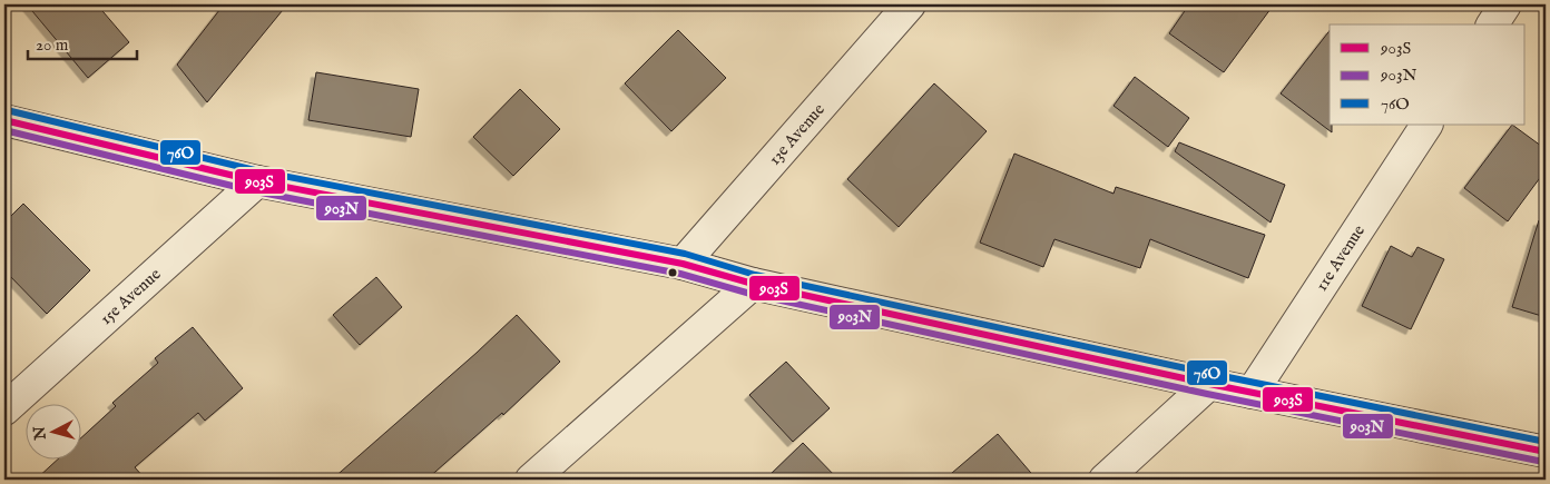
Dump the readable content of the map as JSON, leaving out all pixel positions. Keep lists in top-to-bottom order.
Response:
{
  "streets": {
    "street": ["13e Avenue", "11e Avenue", "15e Avenue"]
  },
  "lines": ["transit line 76O", "transit line 903S", "transit line 903N"],
  "legend": ["903S", "903N", "76O"],
  "scale_bar": "20 m",
  "north": "left"
}
